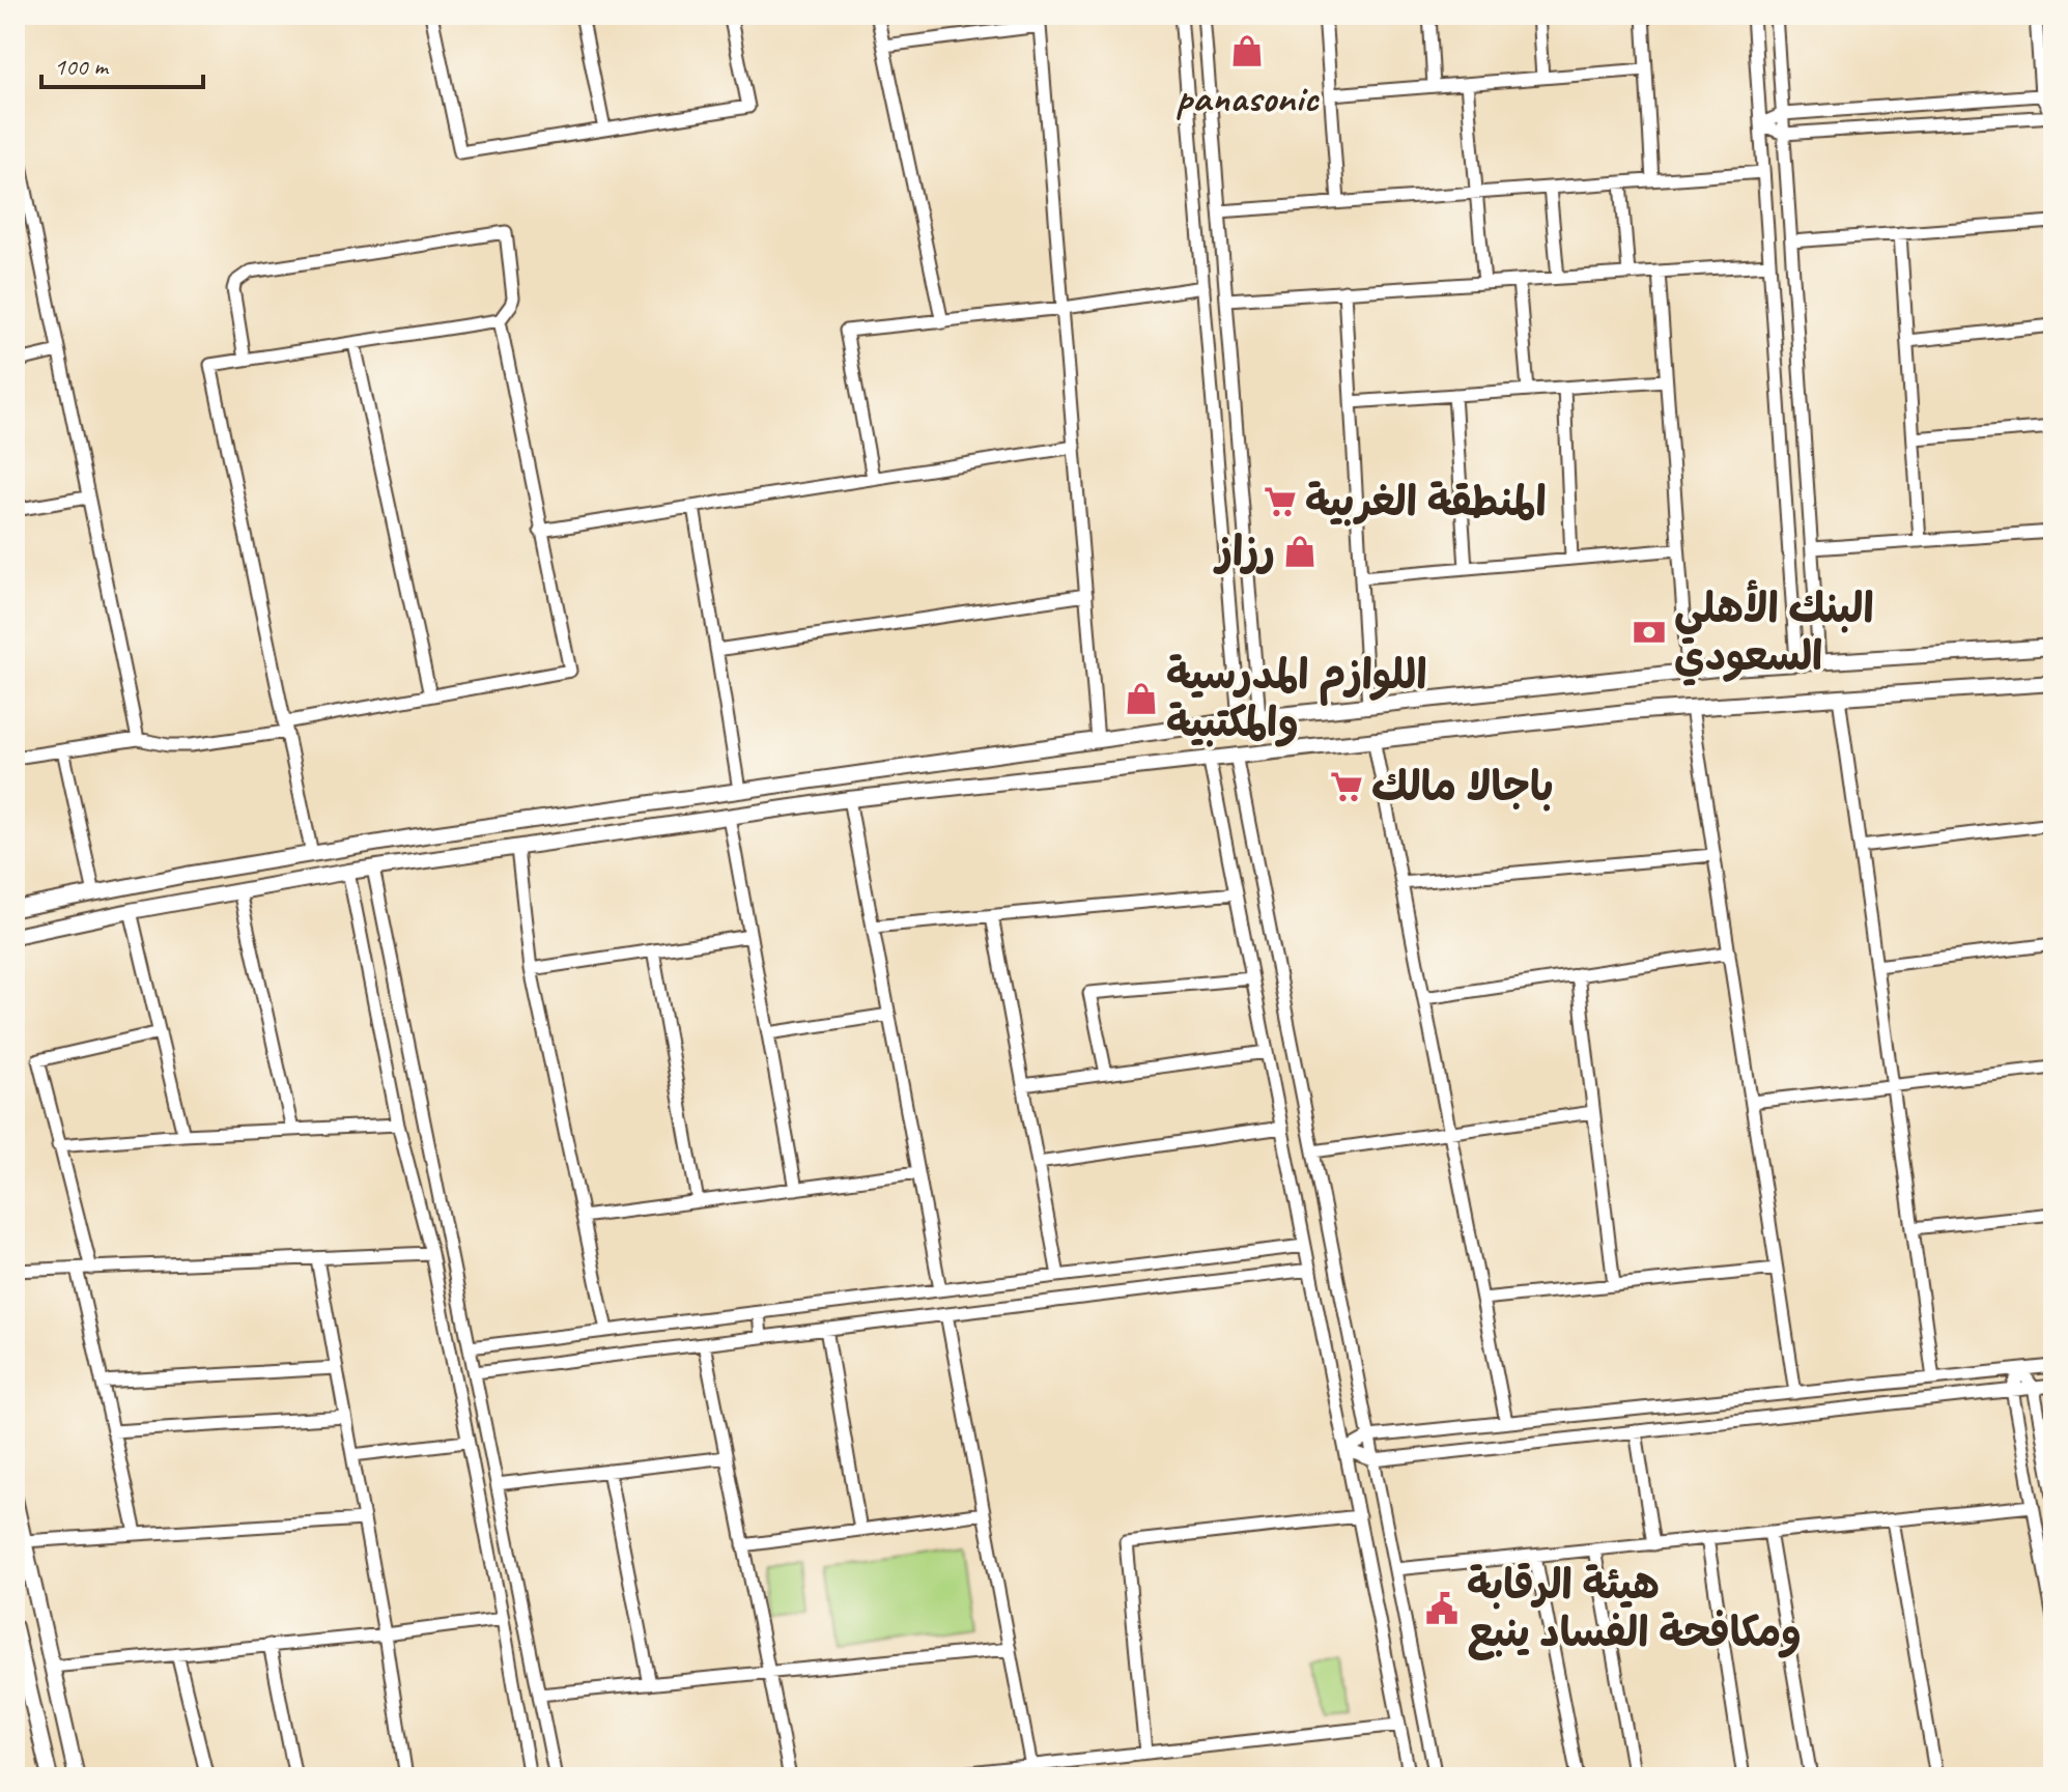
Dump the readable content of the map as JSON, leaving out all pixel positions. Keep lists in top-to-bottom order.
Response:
{
  "places": {
    "shop": ["panasonic", "رزاز", "اللوازم المدرسية والمكتبية"],
    "supermarket": ["المنطقة الغربية", "باجالا مالك"],
    "bank": ["البنك الأهلي السعودي"],
    "public building": ["هيئة الرقابة ومكافحة الفساد ينبع"]
  },
  "scale_bar": "100 m"
}
